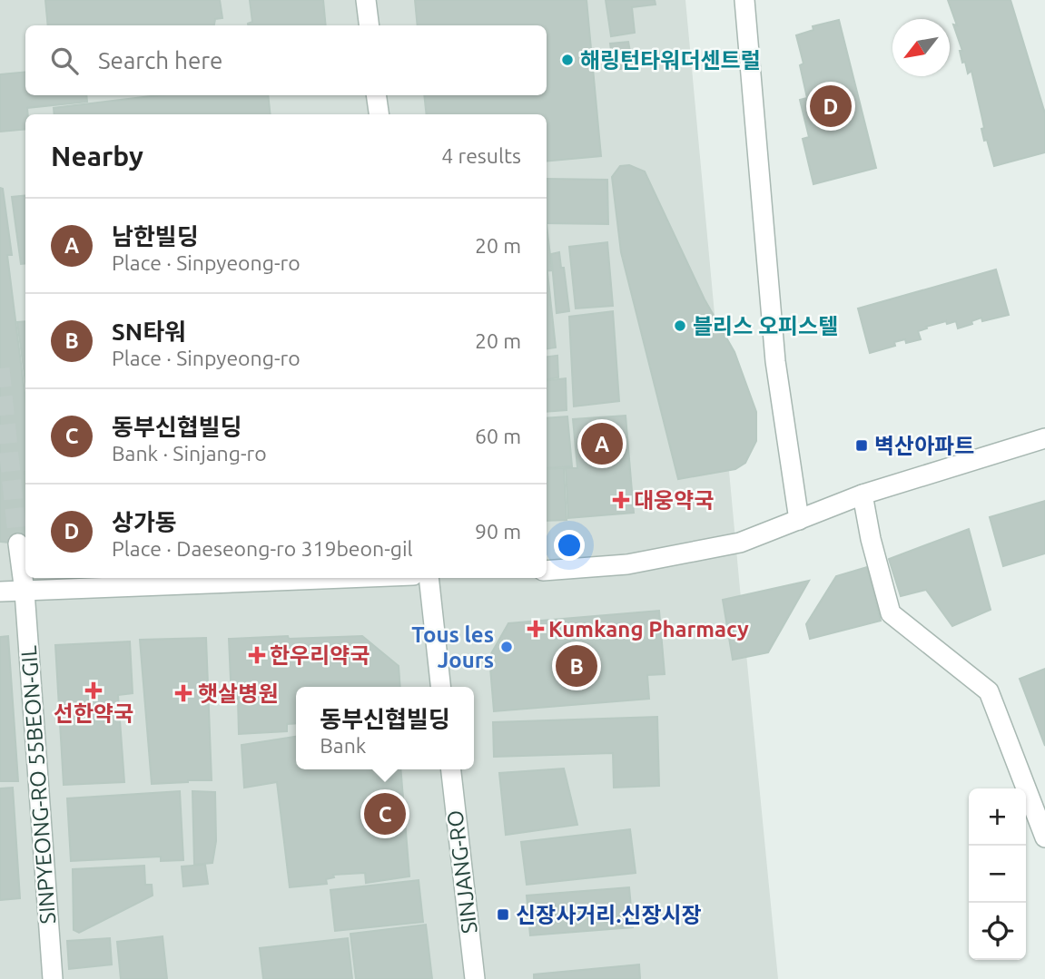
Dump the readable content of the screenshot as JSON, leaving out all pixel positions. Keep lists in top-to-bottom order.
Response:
{
  "streets": {
    "street": ["SINPYEONG-RO 55BEON-GIL", "SINJANG-RO"]
  },
  "places": {
    "other": ["해링턴타워더센트럴", "블리스 오피스텔", "Tous les Jours"],
    "transit": ["벽산아파트", "신장사거리.신장시장"],
    "health": [
      "대웅약국",
      "Kumkang Pharmacy",
      "한우리약국",
      "선한약국",
      "햇살병원"
    ]
  },
  "north": "bottom left",
  "page": {
    "search": "Search here",
    "pins": [
      "D",
      "A",
      "B",
      "C"
    ],
    "heading": ["Nearby", "4 results"],
    "list": [
      {
        "mark": "A",
        "name": "남한빌딩",
        "note": "Place · Sinpyeong-ro",
        "value": "20 m"
      },
      {
        "mark": "B",
        "name": "SN타워",
        "note": "Place · Sinpyeong-ro",
        "value": "20 m"
      },
      {
        "mark": "C",
        "name": "동부신협빌딩",
        "note": "Bank · Sinjang-ro",
        "value": "60 m"
      },
      {
        "mark": "D",
        "name": "상가동",
        "note": "Place · Daeseong-ro 319beon-gil",
        "value": "90 m"
      }
    ],
    "popup": ["동부신협빌딩", "Bank"],
    "map_buttons": ["+", "−"]
  }
}
